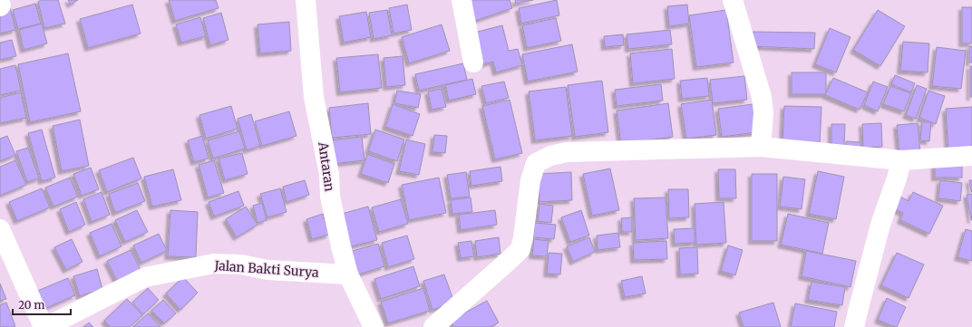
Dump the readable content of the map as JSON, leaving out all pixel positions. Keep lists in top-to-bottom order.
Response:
{
  "streets": {
    "street": ["Antaran", "Jalan Bakti Surya"]
  },
  "crossings": [
    ["Antaran", "Jalan Bakti Surya"]
  ],
  "scale_bar": "20 m"
}
